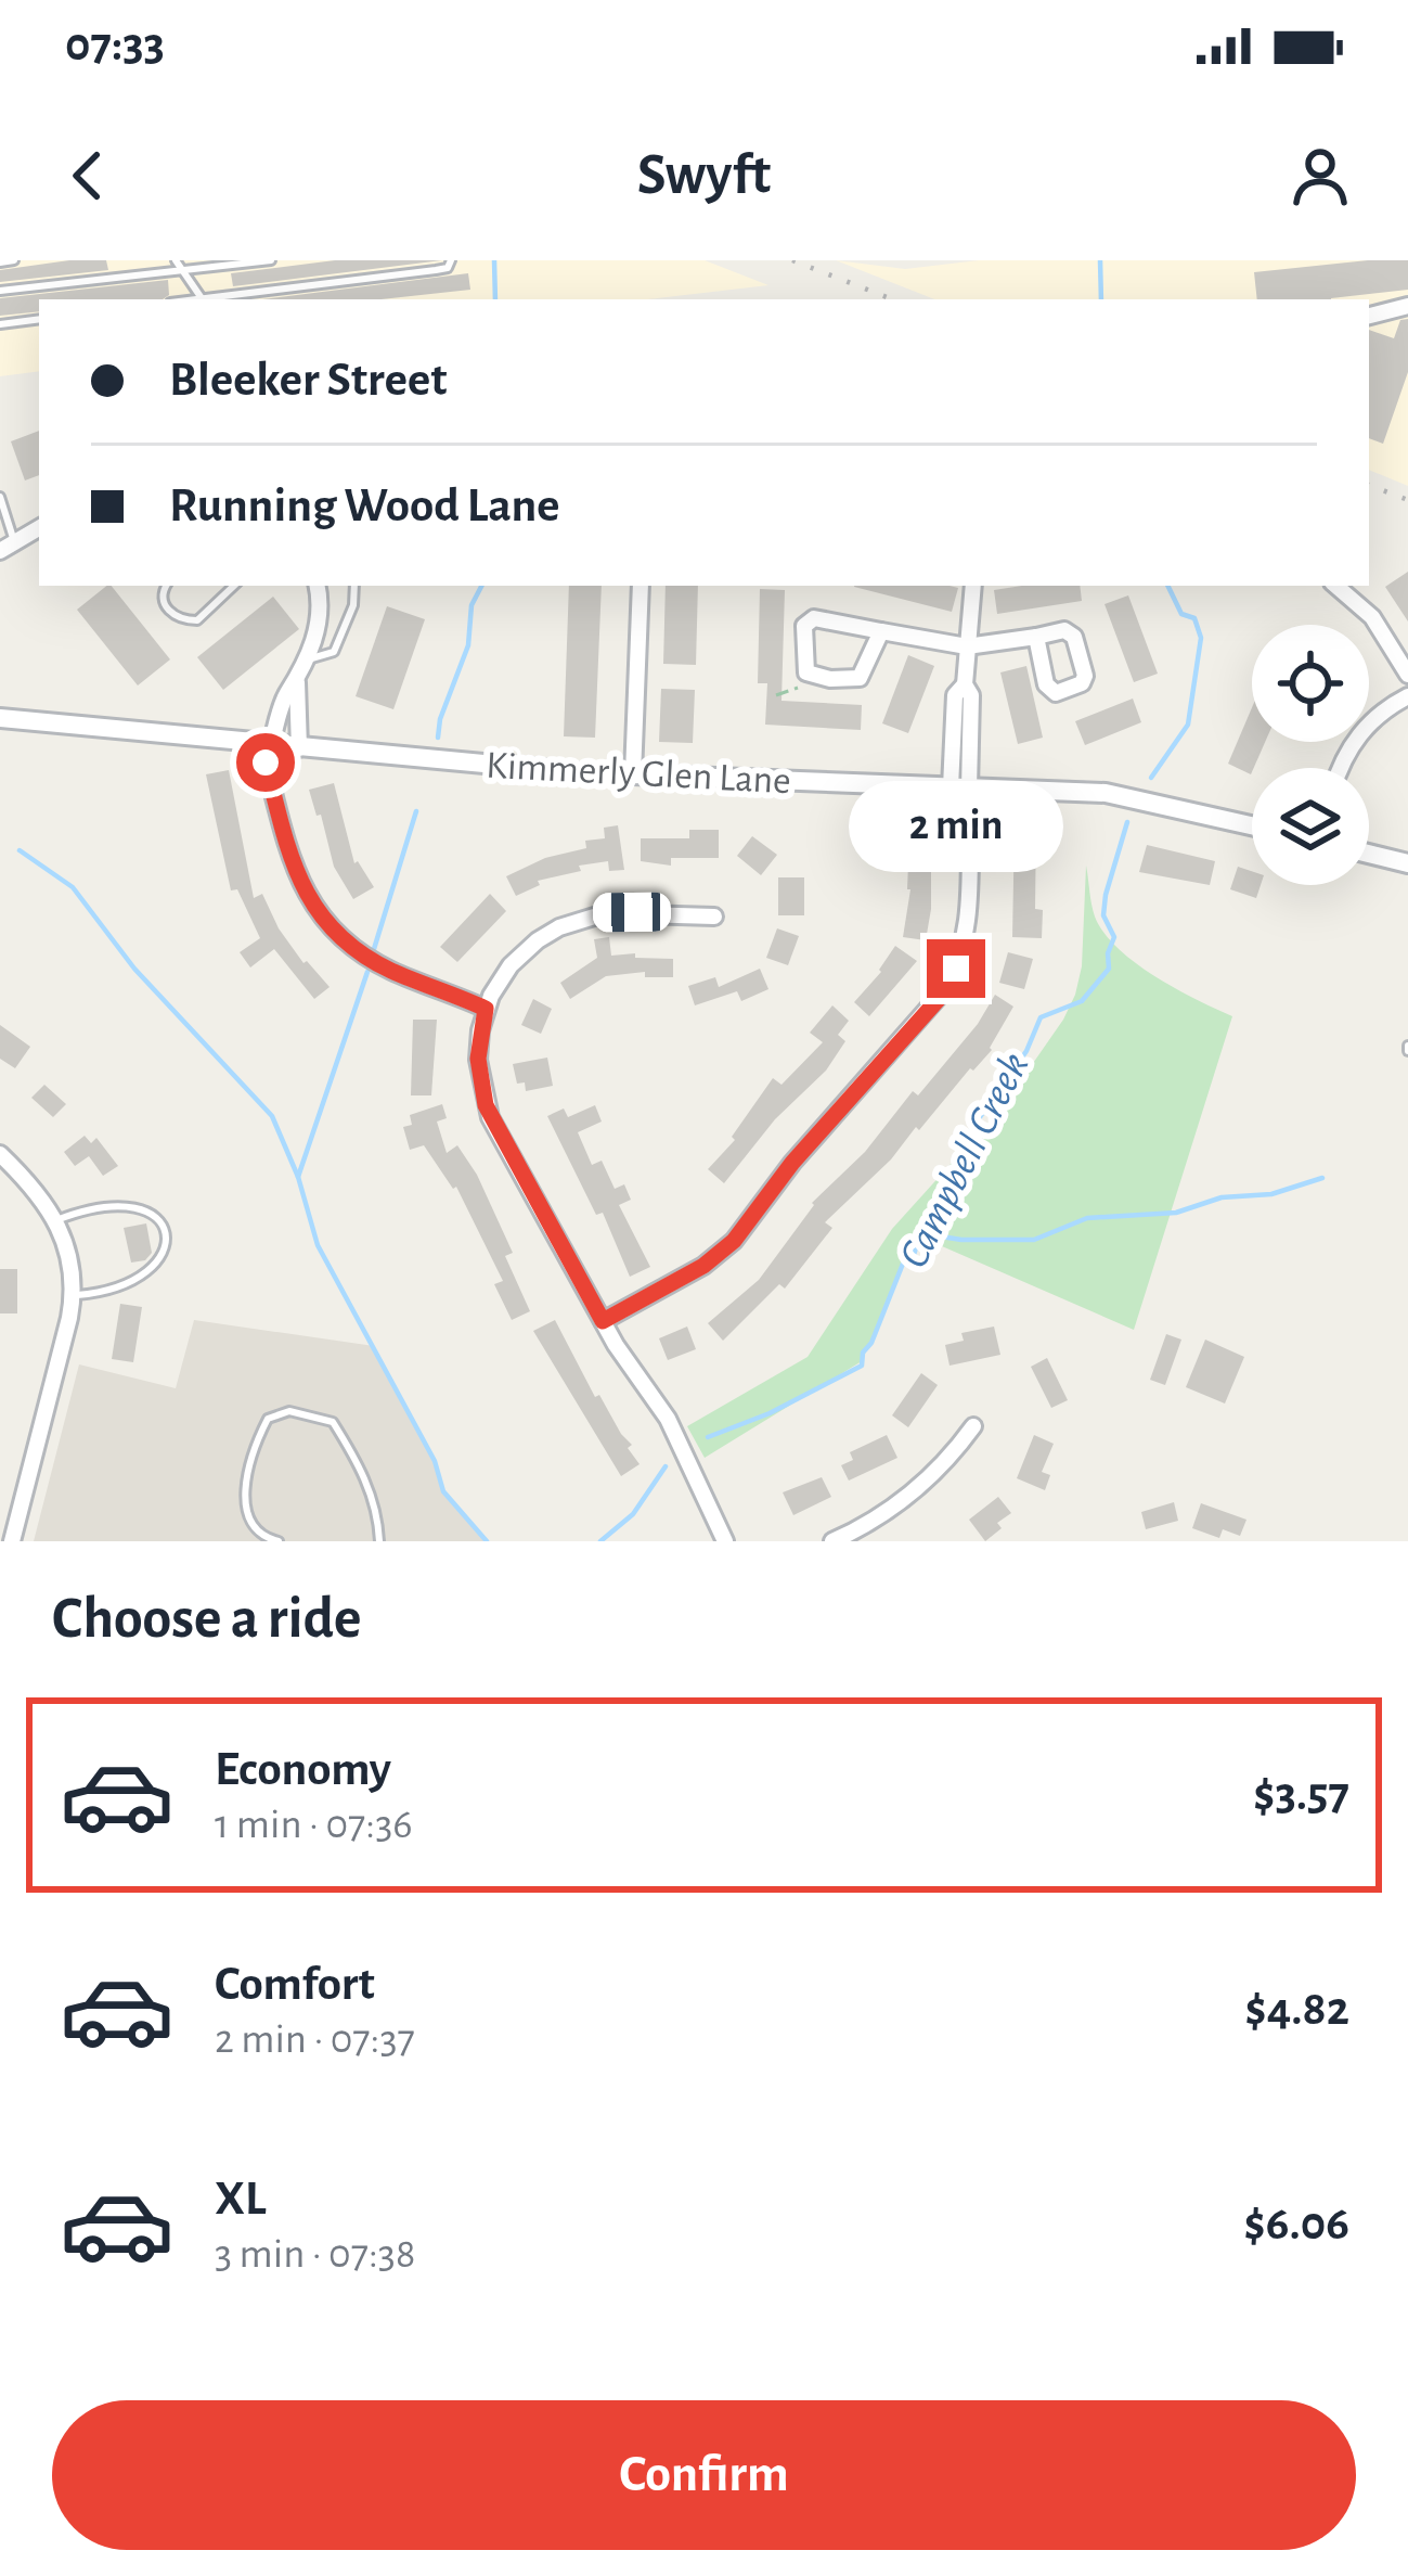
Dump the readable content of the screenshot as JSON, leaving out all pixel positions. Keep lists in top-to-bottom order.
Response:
{
  "streets": {
    "street": ["Kimmerly Glen Lane"]
  },
  "water": ["Campbell Creek"],
  "page": {
    "status": "07:33",
    "header": "Swyft",
    "banner": ["Bleeker Street", "Running Wood Lane"],
    "bubble": "2 min",
    "heading": "Choose a ride",
    "list": [
      {
        "name": "Economy",
        "note": "1 min · 07:36",
        "value": "$3.57"
      },
      {
        "name": "Comfort",
        "note": "2 min · 07:37",
        "value": "$4.82"
      },
      {
        "name": "XL",
        "note": "3 min · 07:38",
        "value": "$6.06"
      }
    ],
    "buttons": "Confirm"
  }
}
